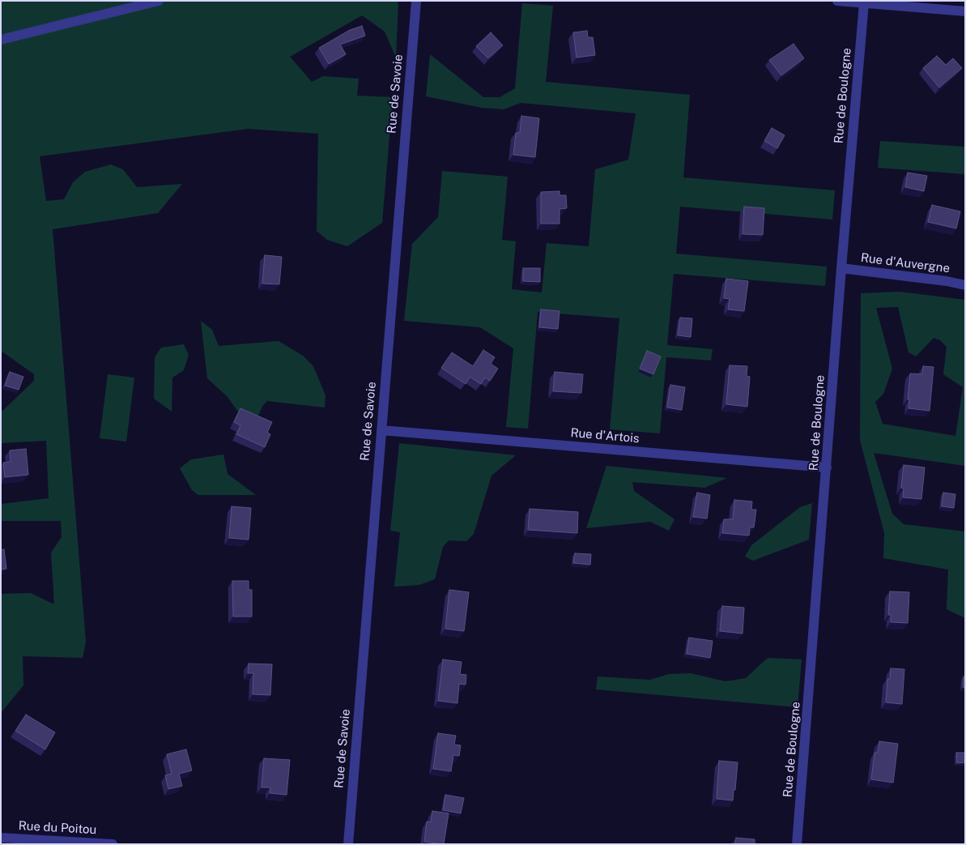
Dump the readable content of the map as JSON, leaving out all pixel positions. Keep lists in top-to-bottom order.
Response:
{
  "streets": {
    "street": [
      "Rue de Savoie",
      "Rue de Boulogne",
      "Rue d'Auvergne",
      "Rue d'Artois",
      "Rue du Poitou"
    ]
  },
  "crossings": [
    ["Rue de Savoie", "Rue d'Artois"],
    ["Rue de Boulogne", "Rue d'Auvergne"],
    ["Rue de Boulogne", "Rue d'Artois"]
  ]
}
